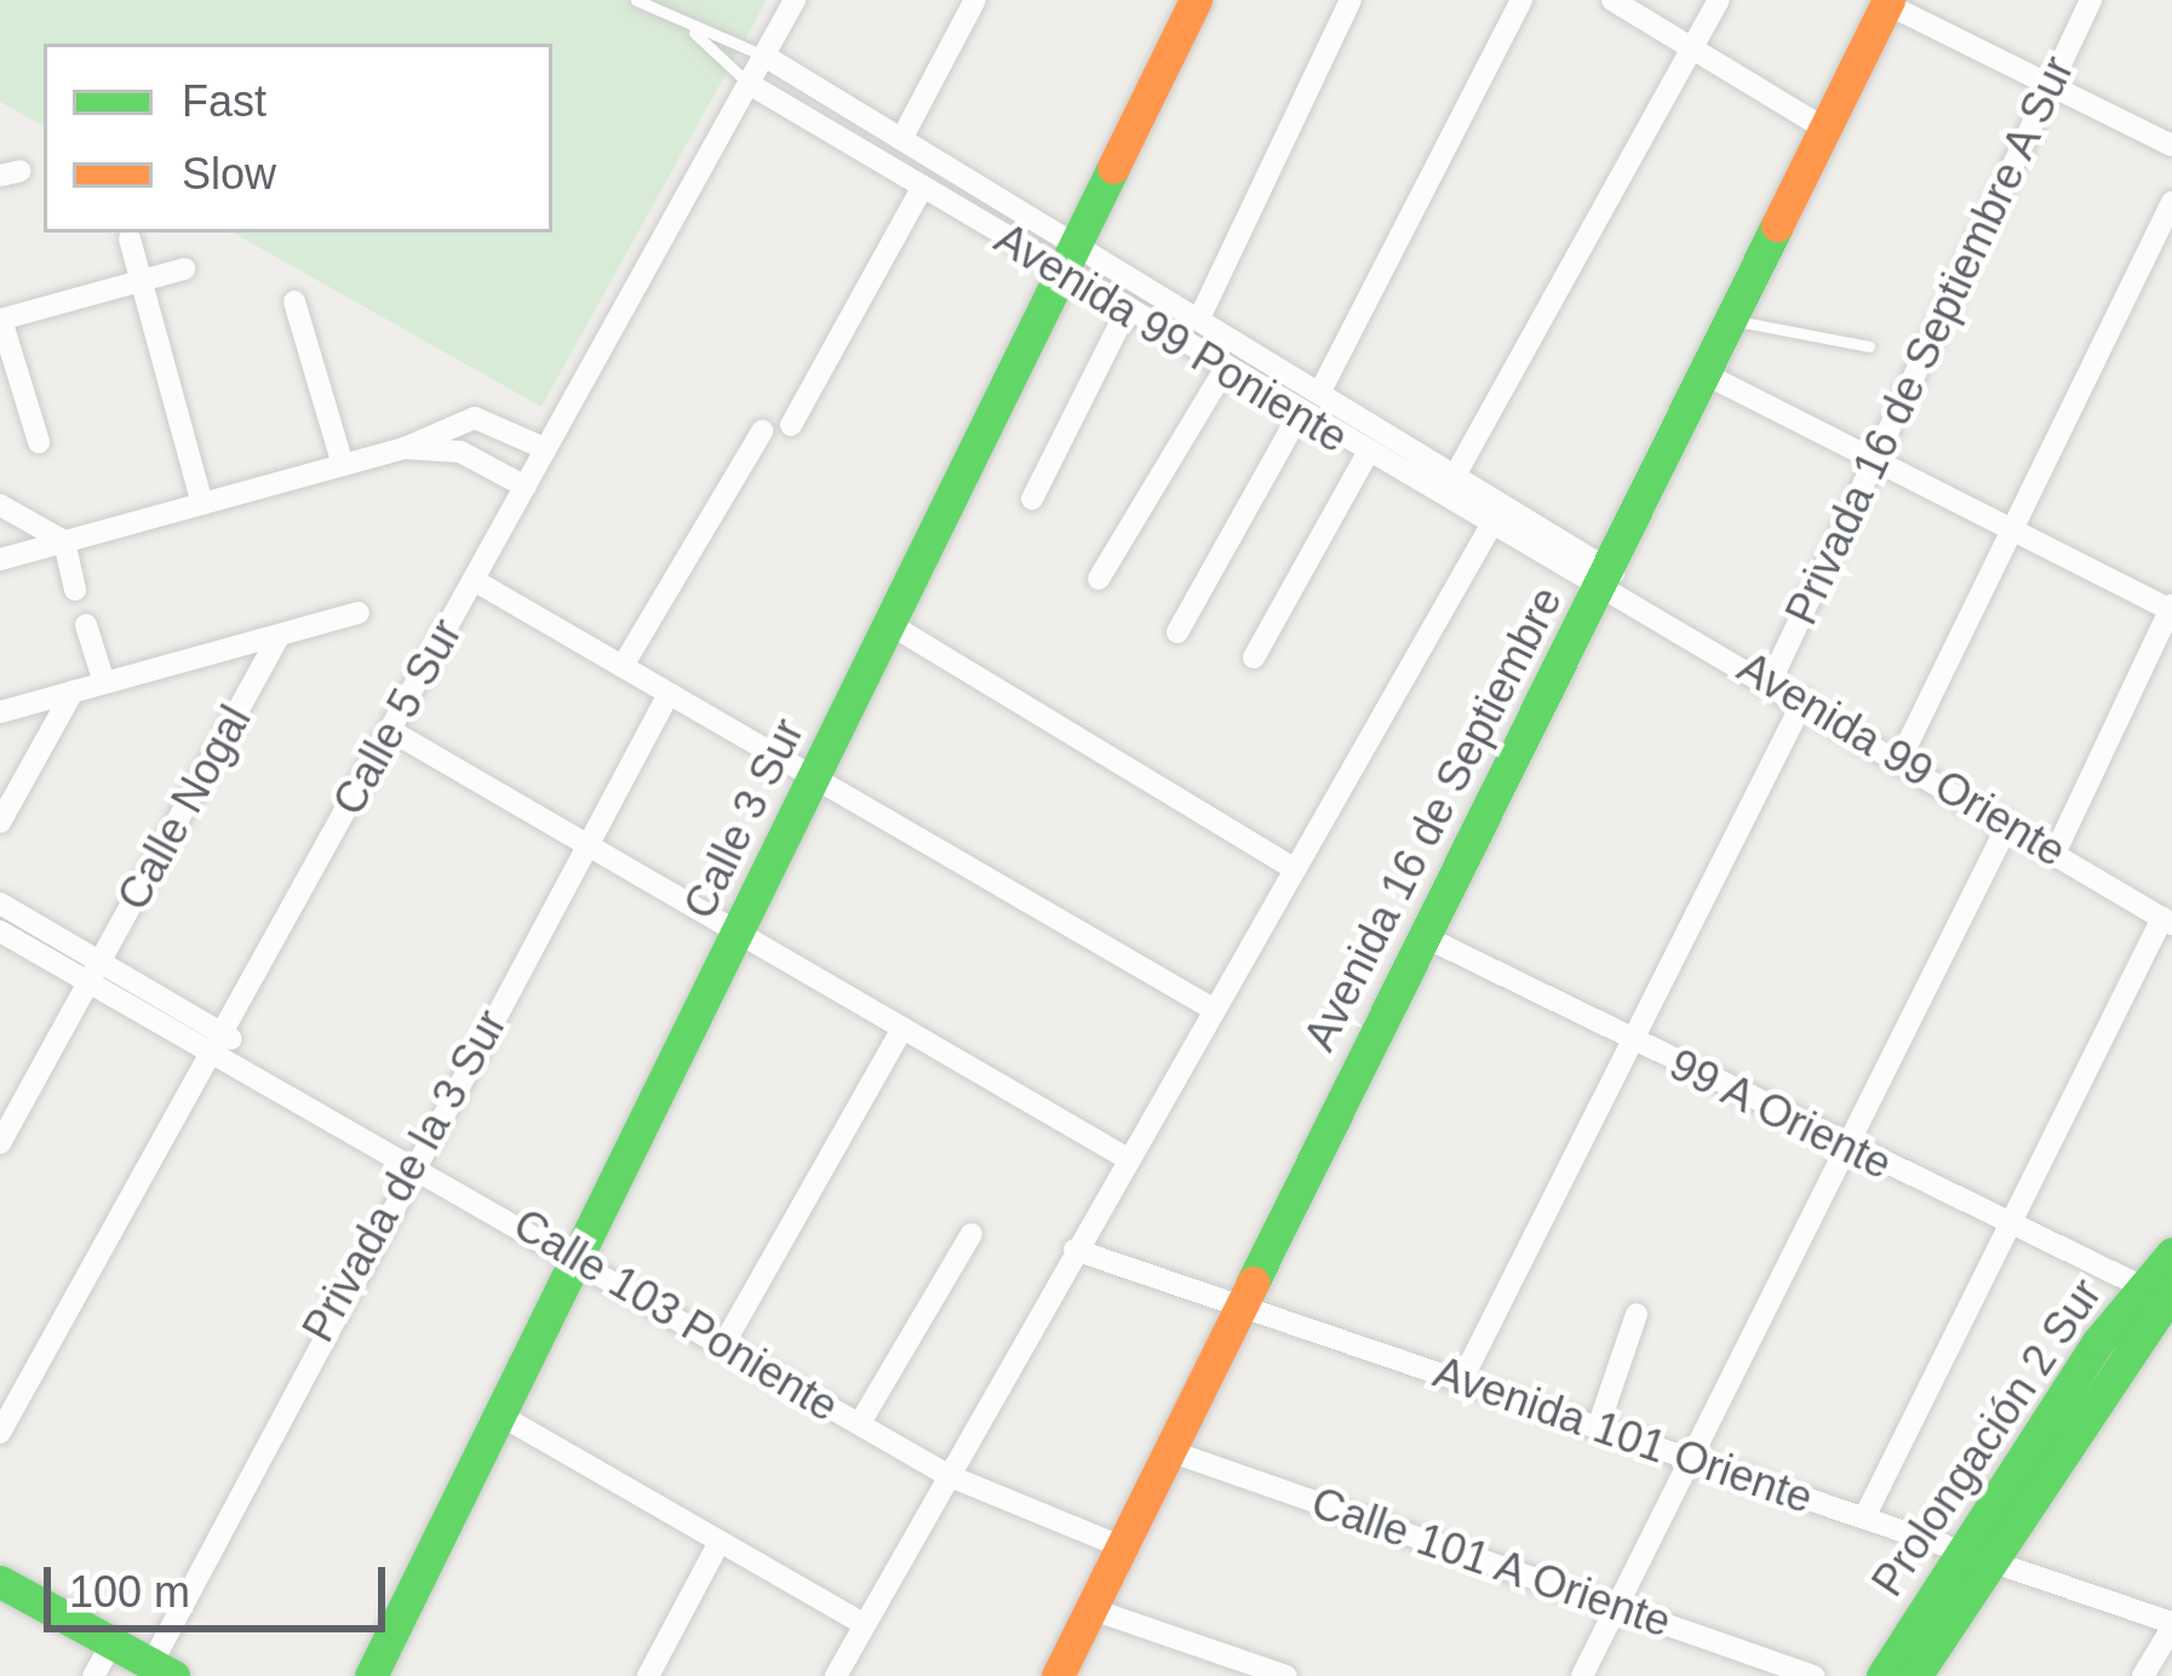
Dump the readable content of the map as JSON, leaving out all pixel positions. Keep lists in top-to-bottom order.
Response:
{
  "streets": {
    "street": [
      "Avenida 99 Poniente",
      "Privada 16 de Septiembre A Sur",
      "Calle 5 Sur",
      "Avenida 99 Oriente",
      "Calle Nogal",
      "Calle 3 Sur",
      "Avenida 16 de Septiembre",
      "99 A Oriente",
      "Privada de la 3 Sur",
      "Calle 103 Poniente",
      "Avenida 101 Oriente",
      "Prolongación 2 Sur",
      "Calle 101 A Oriente"
    ]
  },
  "crossings": [
    ["Avenida 99 Poniente", "Calle 5 Sur"],
    ["Avenida 99 Poniente", "Avenida 99 Oriente"],
    ["Avenida 99 Poniente", "Calle 3 Sur"],
    ["Avenida 99 Poniente", "Avenida 16 de Septiembre"],
    ["Privada 16 de Septiembre A Sur", "Avenida 99 Oriente"],
    ["Calle 5 Sur", "Calle 103 Poniente"],
    ["Avenida 99 Oriente", "Avenida 16 de Septiembre"],
    ["Calle Nogal", "Calle 103 Poniente"],
    ["Calle 3 Sur", "Calle 103 Poniente"],
    ["Avenida 16 de Septiembre", "99 A Oriente"],
    ["Avenida 16 de Septiembre", "Calle 103 Poniente"],
    ["Avenida 16 de Septiembre", "Avenida 101 Oriente"],
    ["Avenida 16 de Septiembre", "Calle 101 A Oriente"],
    ["99 A Oriente", "Prolongación 2 Sur"],
    ["Privada de la 3 Sur", "Calle 103 Poniente"],
    ["Avenida 101 Oriente", "Prolongación 2 Sur"]
  ],
  "legend": ["Fast", "Slow"],
  "scale_bar": "100 m"
}
